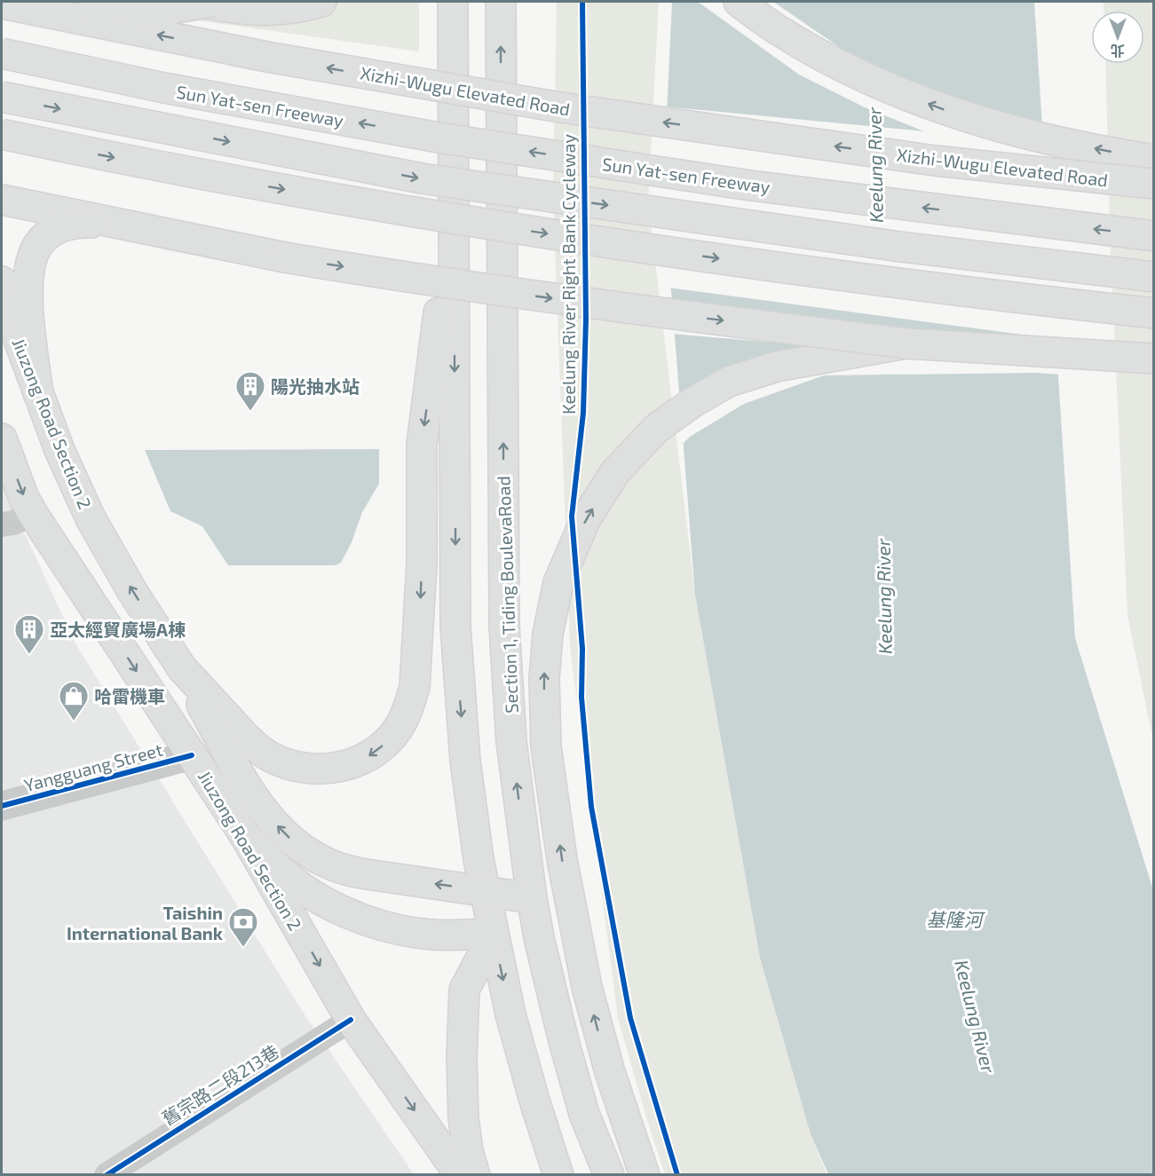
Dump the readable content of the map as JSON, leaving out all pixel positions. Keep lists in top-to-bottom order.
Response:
{
  "streets": {
    "main road": [
      "Xizhi-Wugu Elevated Road",
      "Sun Yat-sen Freeway",
      "Jiuzong Road Section 2",
      "Section 1, Tiding BoulevaRoad"
    ],
    "street": ["Yangguang Street", "舊宗路二段213巷"],
    "cycle path": ["Keelung River Right Bank Cycleway"]
  },
  "crossings": [
    ["Jiuzong Road Section 2", "Yangguang Street"],
    ["Jiuzong Road Section 2", "舊宗路二段213巷"]
  ],
  "water": ["Keelung River", "基隆河"],
  "places": {
    "building": ["陽光抽水站", "亞太經貿廣場A棟"],
    "shop": ["哈雷機車"],
    "bank": ["Taishin International Bank"]
  },
  "north": "bottom"
}
